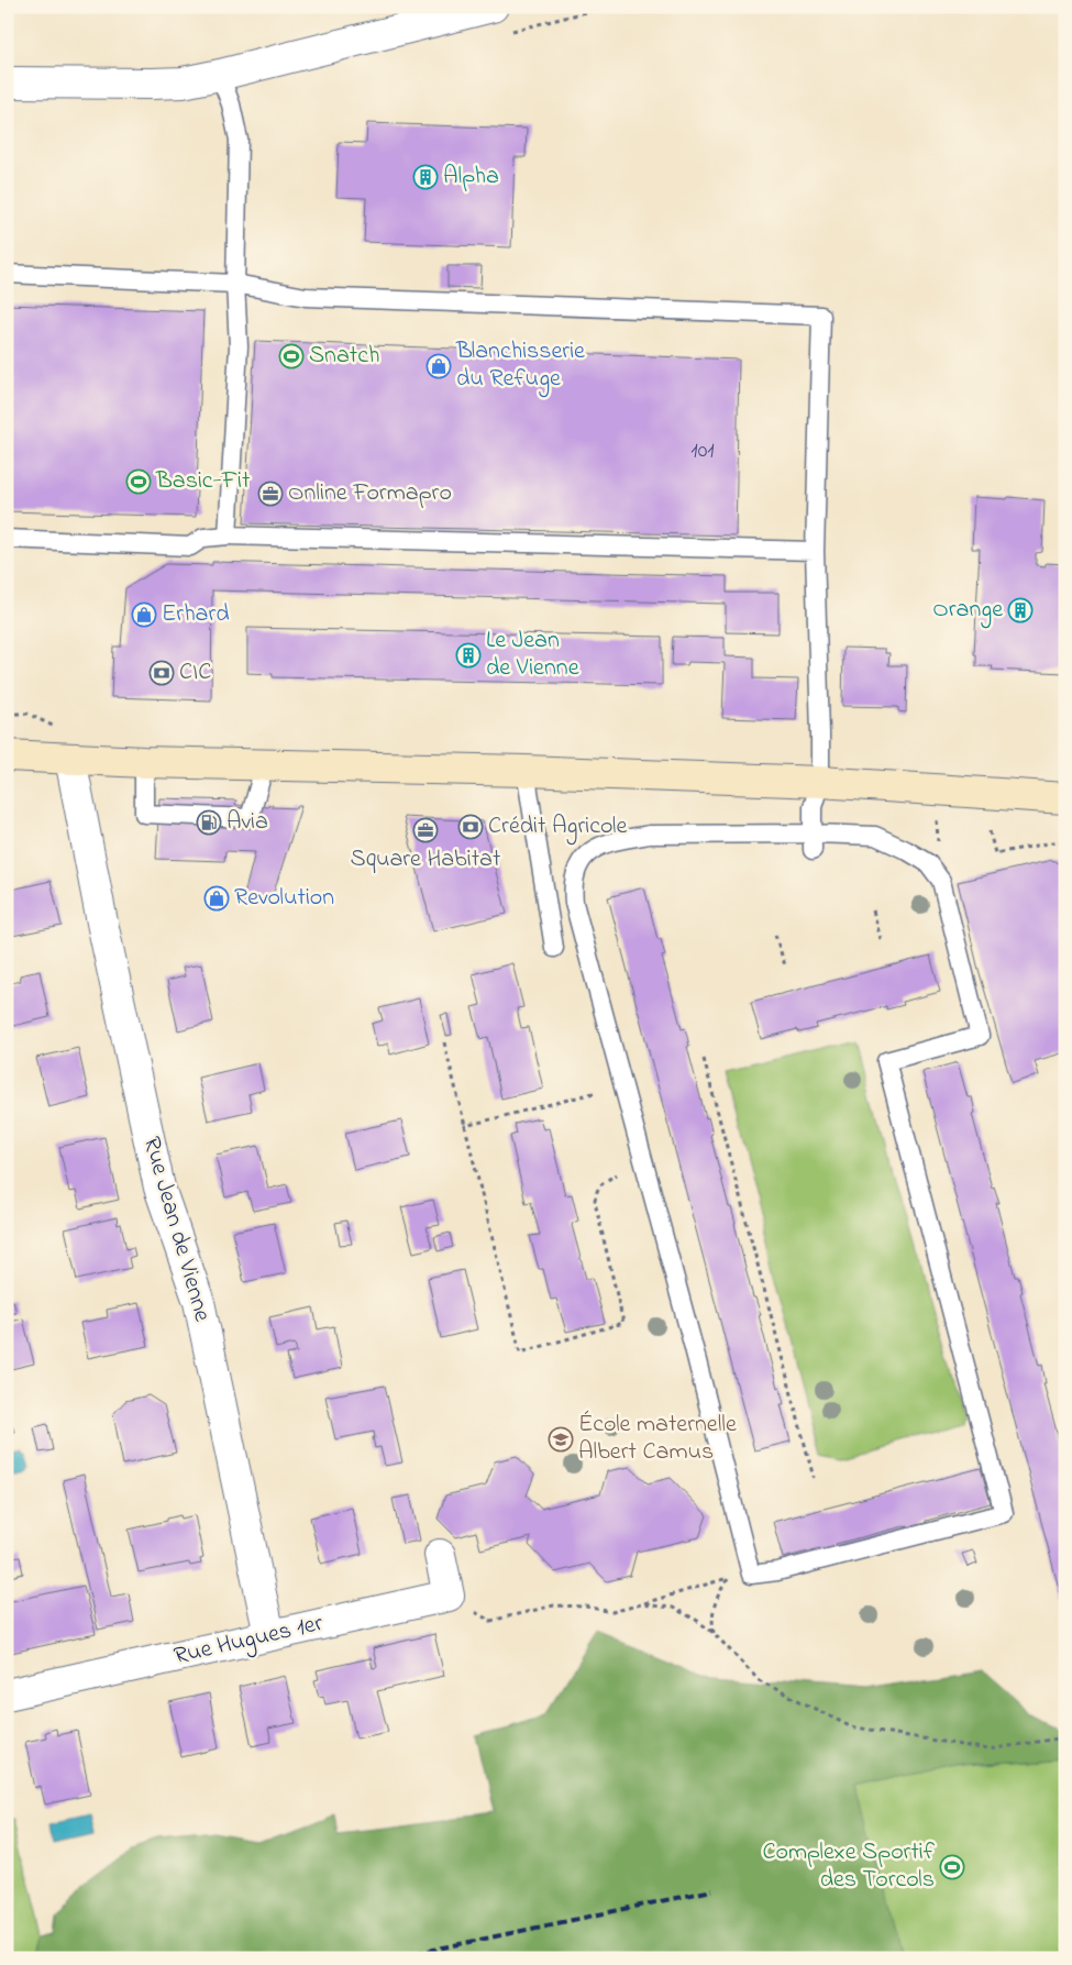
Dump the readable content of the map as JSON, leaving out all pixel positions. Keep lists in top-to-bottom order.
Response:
{
  "streets": {
    "street": ["Rue Jean de Vienne", "Rue Hugues 1er"]
  },
  "crossings": [
    ["Rue Jean de Vienne", "Rue Hugues 1er"]
  ],
  "places": {
    "building": ["Alpha", "Orange", "Le Jean de Vienne"],
    "sports": ["Snatch", "Basic-Fit", "Complexe Sportif des Torcols"],
    "shop": ["Blanchisserie du Refuge", "Erhard", "Revolution"],
    "office": ["Online Formapro", "Square Habitat"],
    "bank": ["CIC", "Crédit Agricole"],
    "fuel station": ["Avia"],
    "school or university": ["École maternelle Albert Camus"]
  },
  "house_numbers": ["101"]
}
